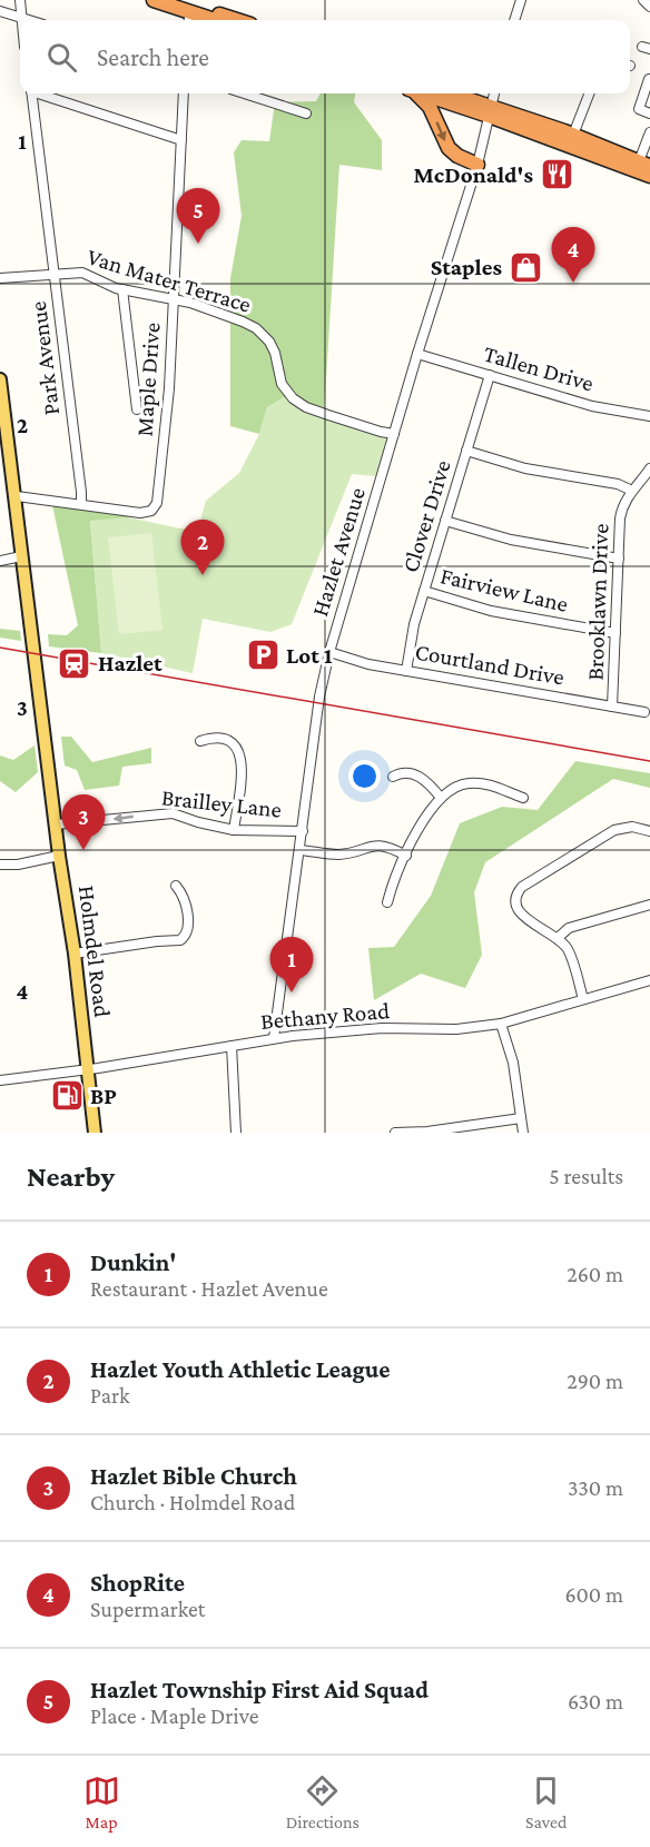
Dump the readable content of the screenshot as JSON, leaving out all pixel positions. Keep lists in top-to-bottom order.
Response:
{
  "streets": {
    "main road": ["Holmdel Road"],
    "street": [
      "Van Mater Terrace",
      "Park Avenue",
      "Tallen Drive",
      "Maple Drive",
      "Clover Drive",
      "Hazlet Avenue",
      "Fairview Lane",
      "Brooklawn Drive",
      "Courtland Drive",
      "Brailley Lane",
      "Bethany Road"
    ]
  },
  "crossings": [
    ["Van Mater Terrace", "Park Avenue"],
    ["Van Mater Terrace", "Maple Drive"],
    ["Van Mater Terrace", "Hazlet Avenue"],
    ["Park Avenue", "Maple Drive"],
    ["Tallen Drive", "Clover Drive"],
    ["Tallen Drive", "Hazlet Avenue"],
    ["Clover Drive", "Fairview Lane"],
    ["Clover Drive", "Courtland Drive"],
    ["Hazlet Avenue", "Courtland Drive"],
    ["Hazlet Avenue", "Brailley Lane"],
    ["Hazlet Avenue", "Bethany Road"],
    ["Fairview Lane", "Brooklawn Drive"],
    ["Brooklawn Drive", "Courtland Drive"],
    ["Brailley Lane", "Holmdel Road"],
    ["Holmdel Road", "Bethany Road"]
  ],
  "one_way": ["Brailley Lane"],
  "places": {
    "restaurant": ["McDonald's"],
    "shop": ["Staples"],
    "parking": ["Lot 1"],
    "station": ["Hazlet"],
    "fuel station": ["BP"]
  },
  "page": {
    "search": "Search here",
    "pins": [
      "5",
      "4",
      "2",
      "3",
      "1"
    ],
    "heading": ["Nearby", "5 results"],
    "list": [
      {
        "mark": "1",
        "name": "Dunkin'",
        "note": "Restaurant · Hazlet Avenue",
        "value": "260 m"
      },
      {
        "mark": "2",
        "name": "Hazlet Youth Athletic League",
        "note": "Park",
        "value": "290 m"
      },
      {
        "mark": "3",
        "name": "Hazlet Bible Church",
        "note": "Church · Holmdel Road",
        "value": "330 m"
      },
      {
        "mark": "4",
        "name": "ShopRite",
        "note": "Supermarket",
        "value": "600 m"
      },
      {
        "mark": "5",
        "name": "Hazlet Township First Aid Squad",
        "note": "Place · Maple Drive",
        "value": "630 m"
      }
    ],
    "nav": ["Map", "Directions", "Saved"]
  },
  "grid": {
    "rows": [
      "1",
      "2",
      "3",
      "4"
    ]
  }
}
